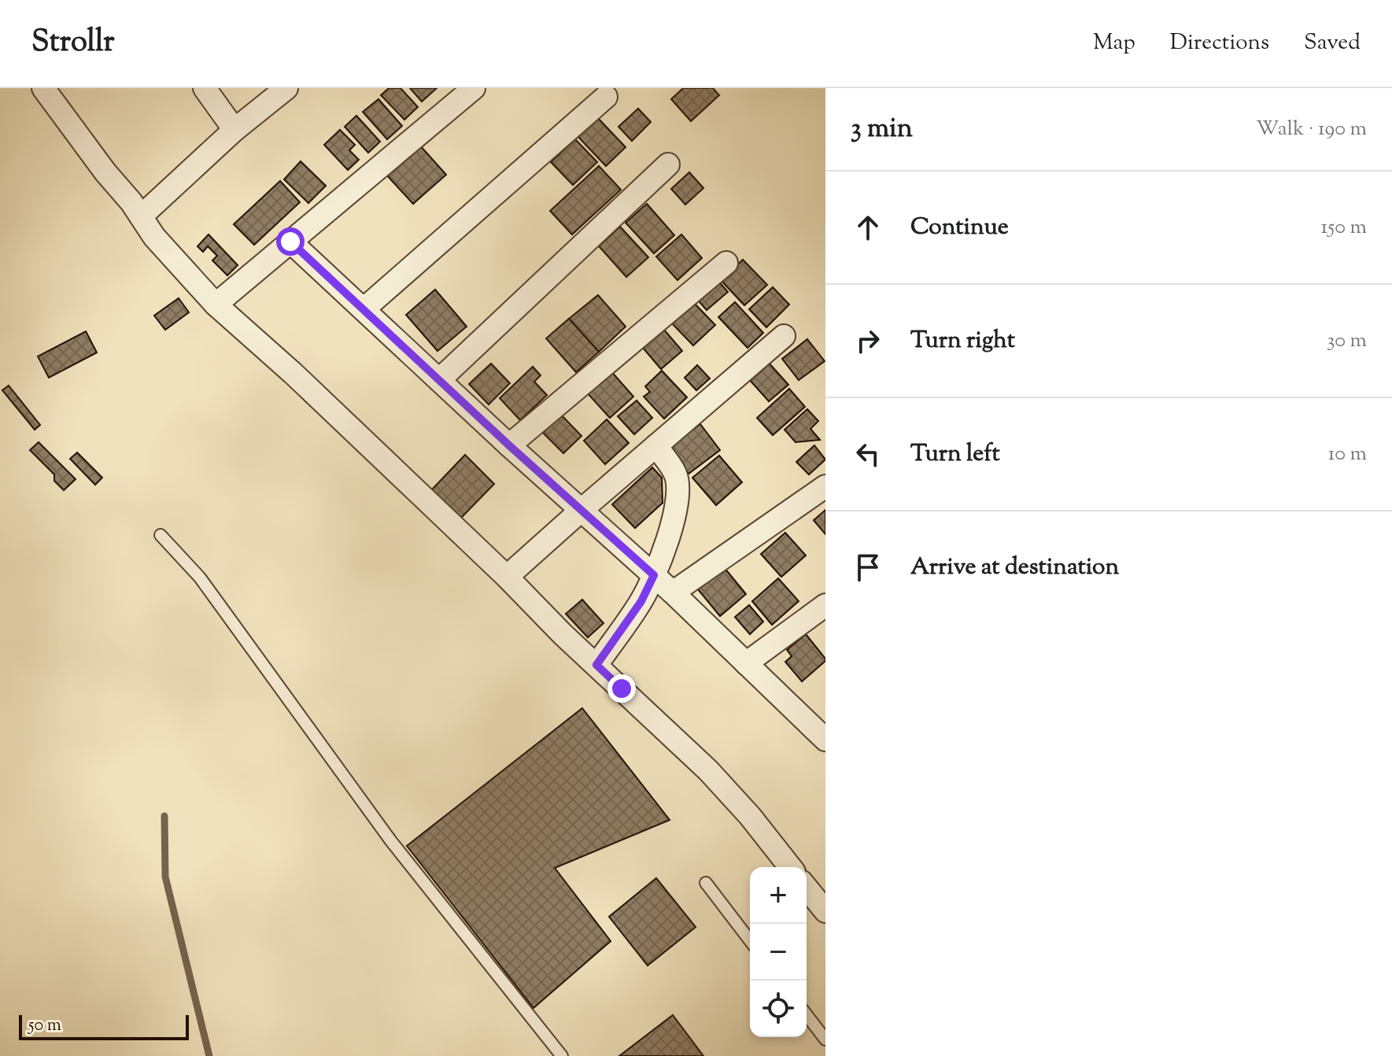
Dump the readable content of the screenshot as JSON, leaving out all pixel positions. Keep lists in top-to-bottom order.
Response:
{
  "scale_bar": "50 m",
  "page": {
    "header": "Strollr",
    "nav": ["Map", "Directions", "Saved"],
    "heading": ["3 min", "Walk · 190 m"],
    "list": [
      ["Continue", "150 m"],
      ["Turn right", "30 m"],
      ["Turn left", "10 m"],
      "Arrive at destination"
    ],
    "map_buttons": ["+", "−"],
    "scale": "50 m"
  }
}
